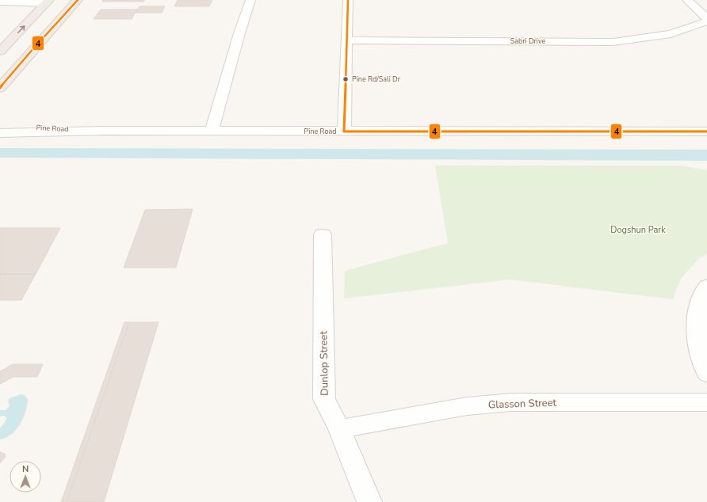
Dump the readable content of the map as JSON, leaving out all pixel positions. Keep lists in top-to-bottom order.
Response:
{
  "streets": {
    "street": [
      "Sabri Drive",
      "Pine Road",
      "Dunlop Street",
      "Glasson Street"
    ]
  },
  "crossings": [
    ["Dunlop Street", "Glasson Street"]
  ],
  "parks": ["Dogshun Park"],
  "places": ["Pine Rd/Sali Dr"],
  "lines": ["transit line 4"],
  "north": "top"
}
